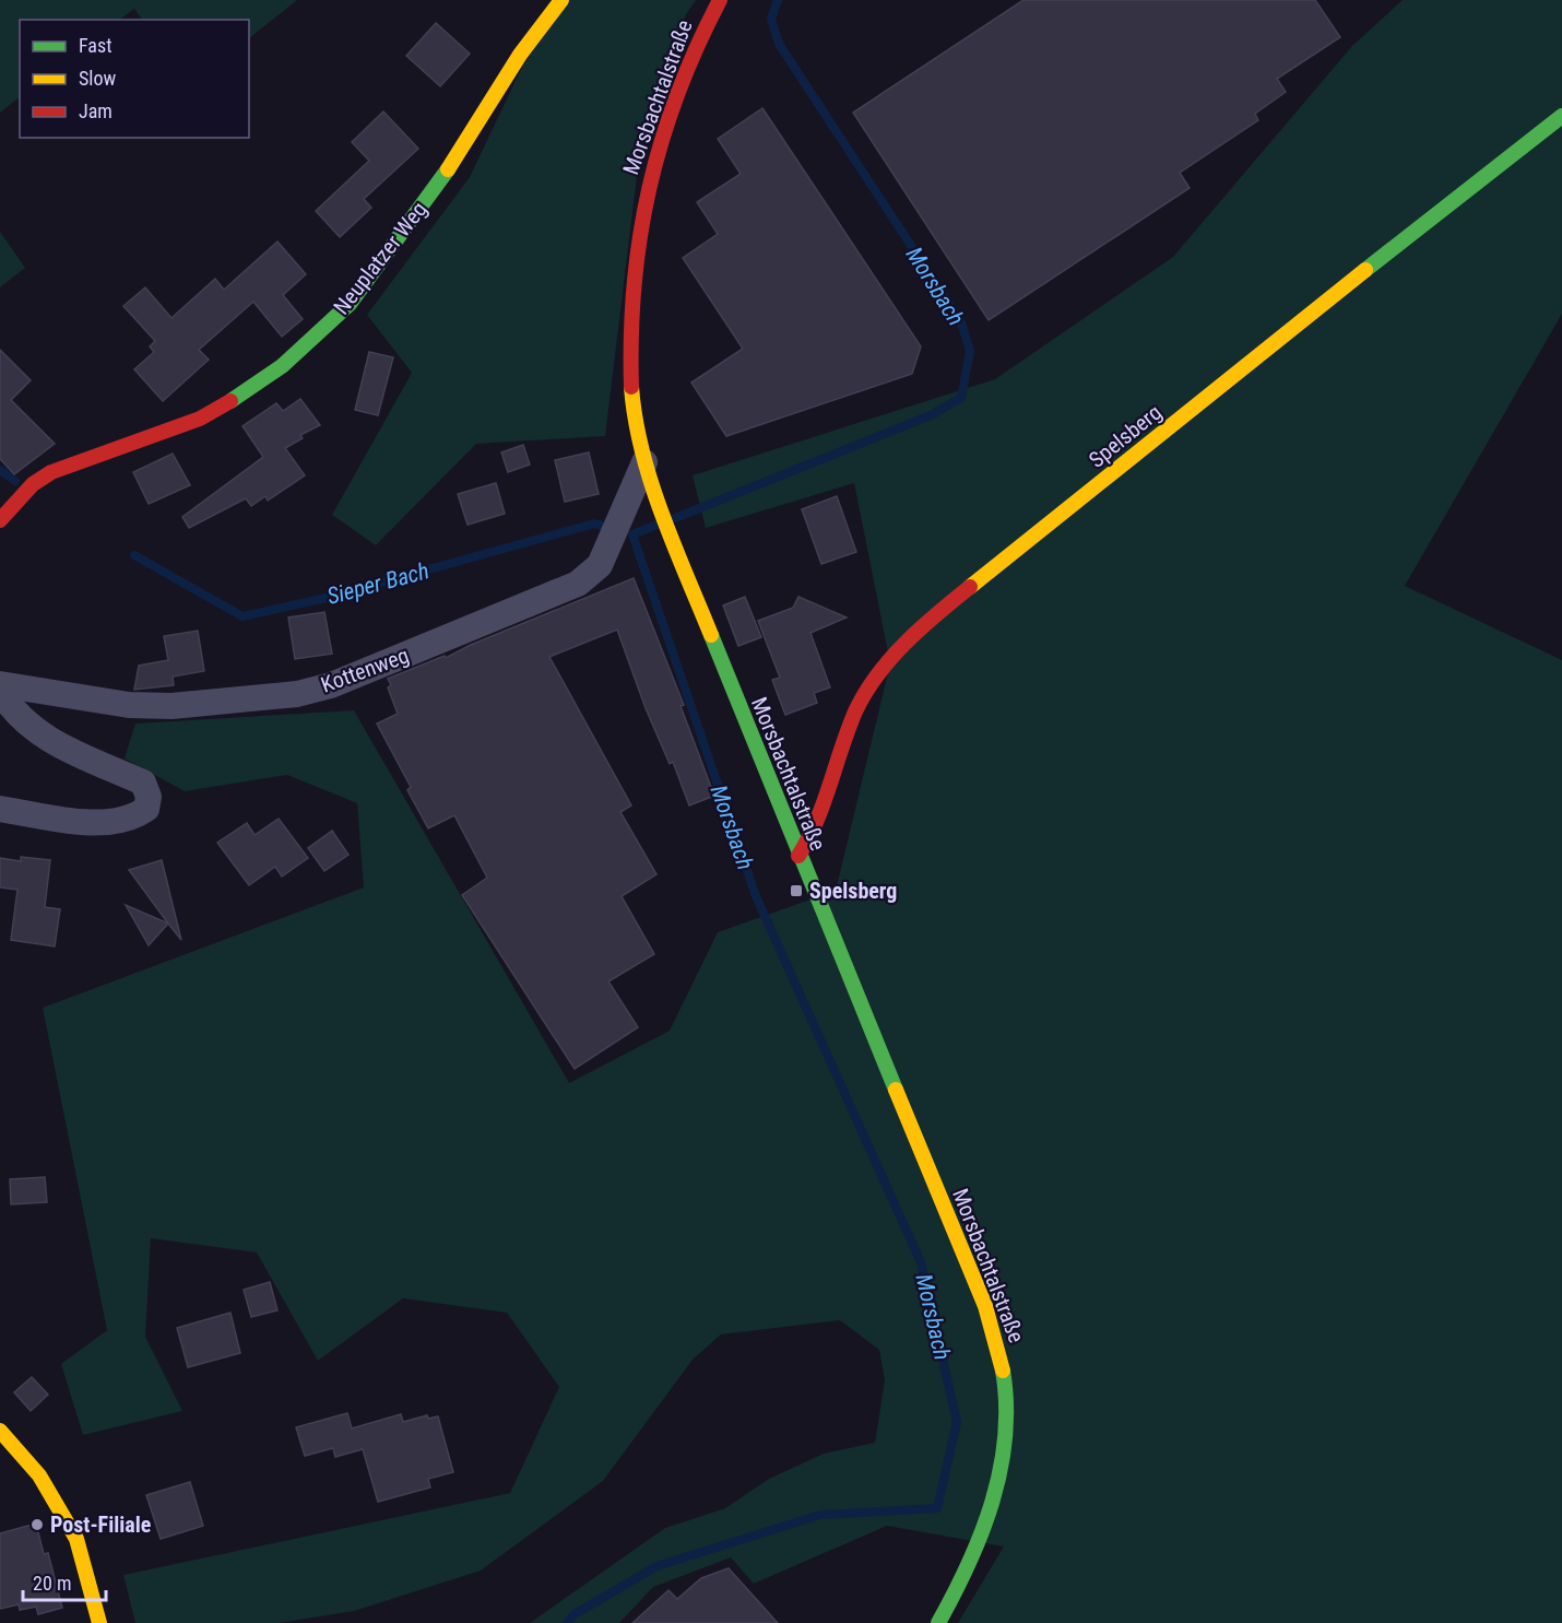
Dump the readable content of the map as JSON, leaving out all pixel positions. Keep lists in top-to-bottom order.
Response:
{
  "streets": {
    "main road": ["Morsbachtalstraße", "Neuplatzer Weg", "Spelsberg"],
    "street": ["Kottenweg"]
  },
  "crossings": [
    ["Morsbachtalstraße", "Spelsberg"],
    ["Morsbachtalstraße", "Kottenweg"]
  ],
  "water": ["Morsbach", "Sieper Bach"],
  "places": {
    "transit": ["Spelsberg"],
    "other": ["Post-Filiale"]
  },
  "legend": ["Fast", "Slow", "Jam"],
  "scale_bar": "20 m"
}
